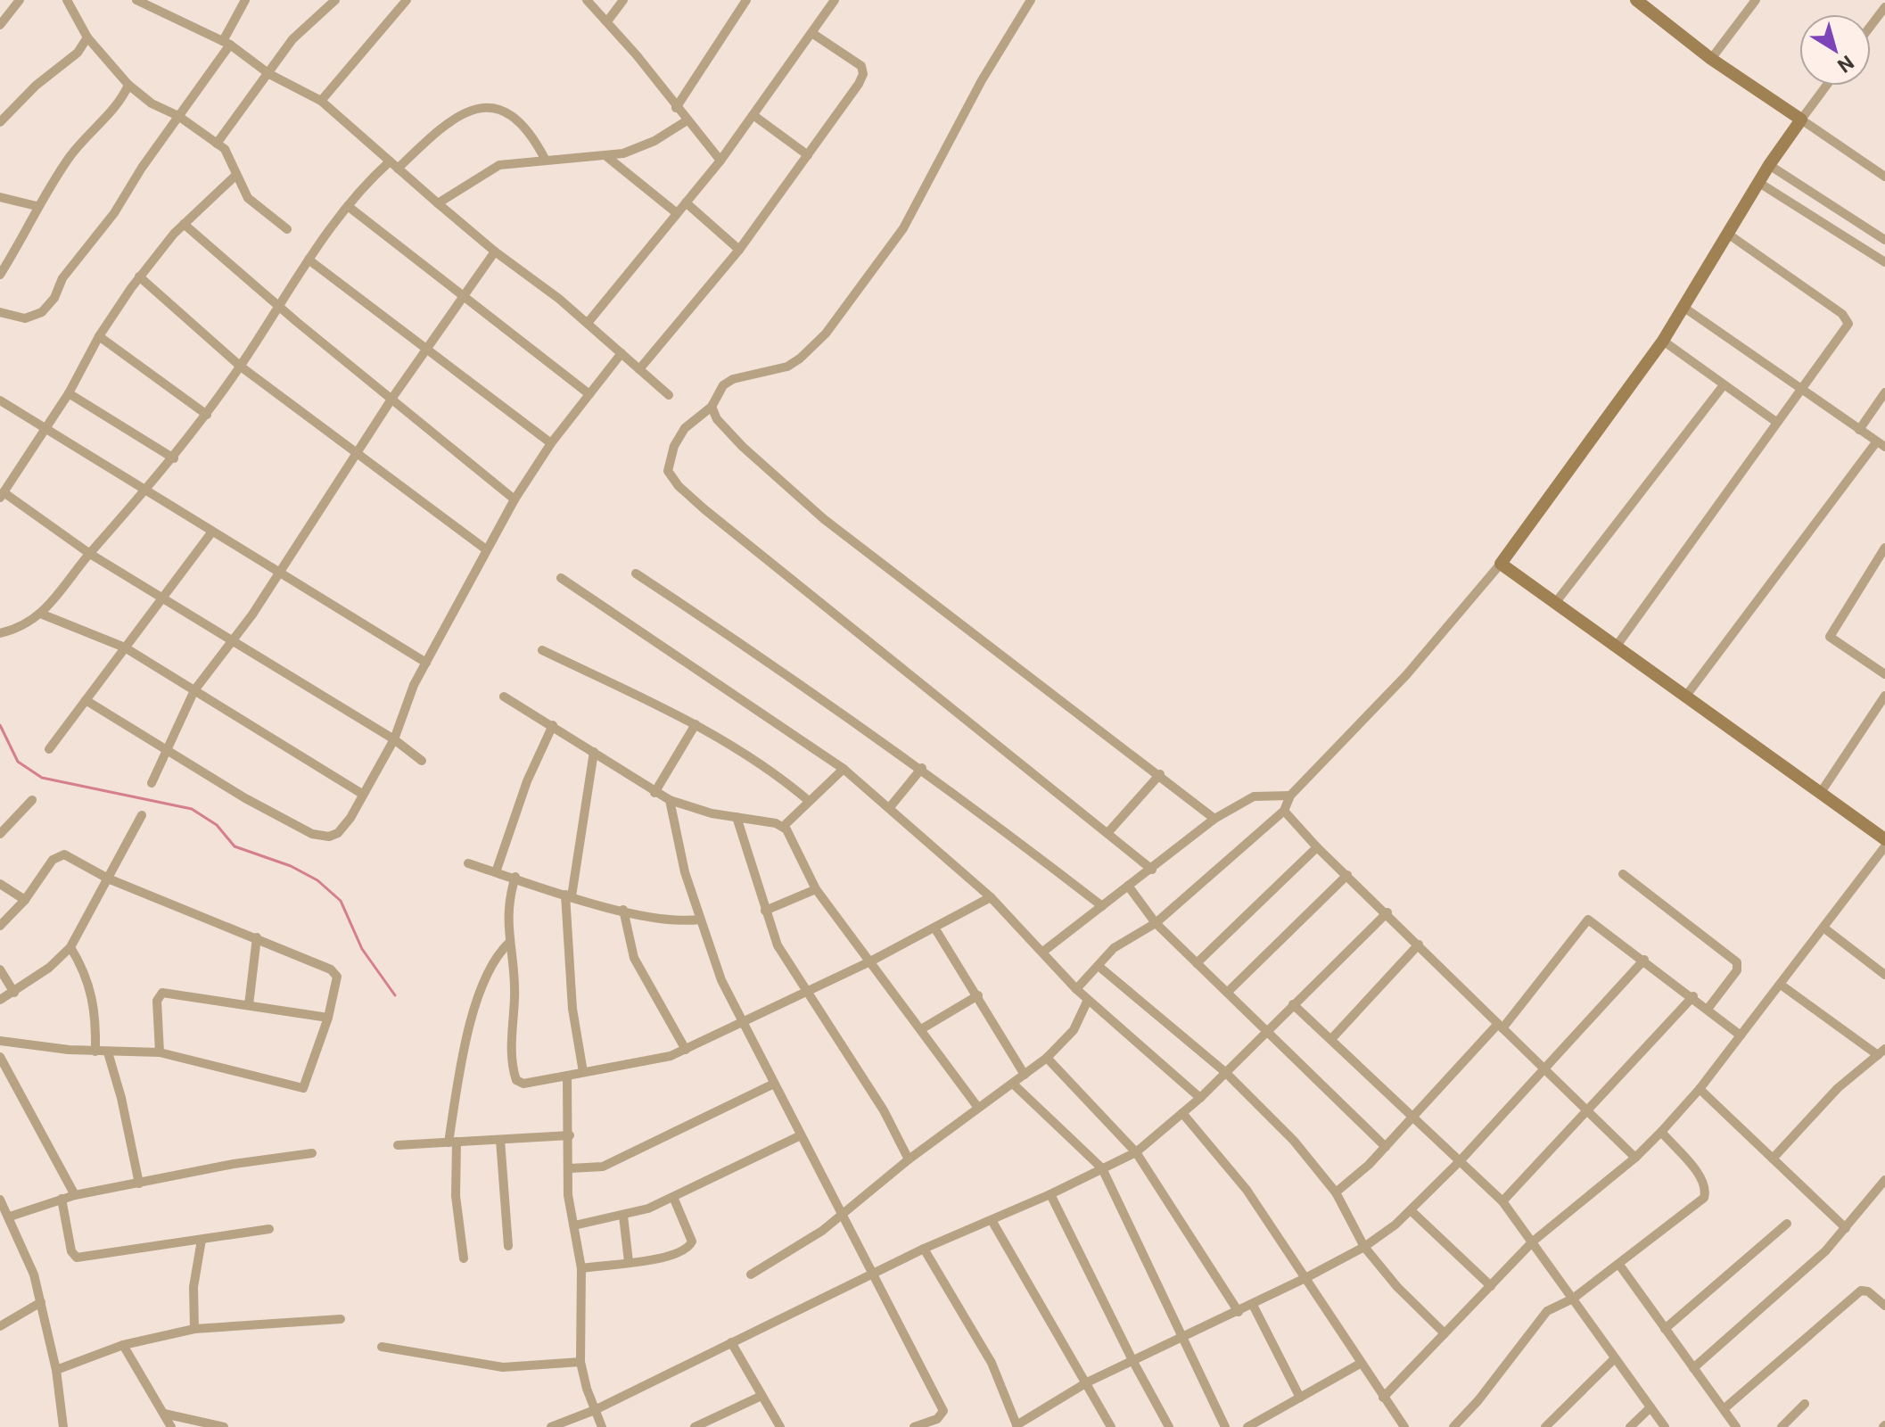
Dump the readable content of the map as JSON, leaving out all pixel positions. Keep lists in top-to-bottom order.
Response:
{
  "north": "bottom right"
}
